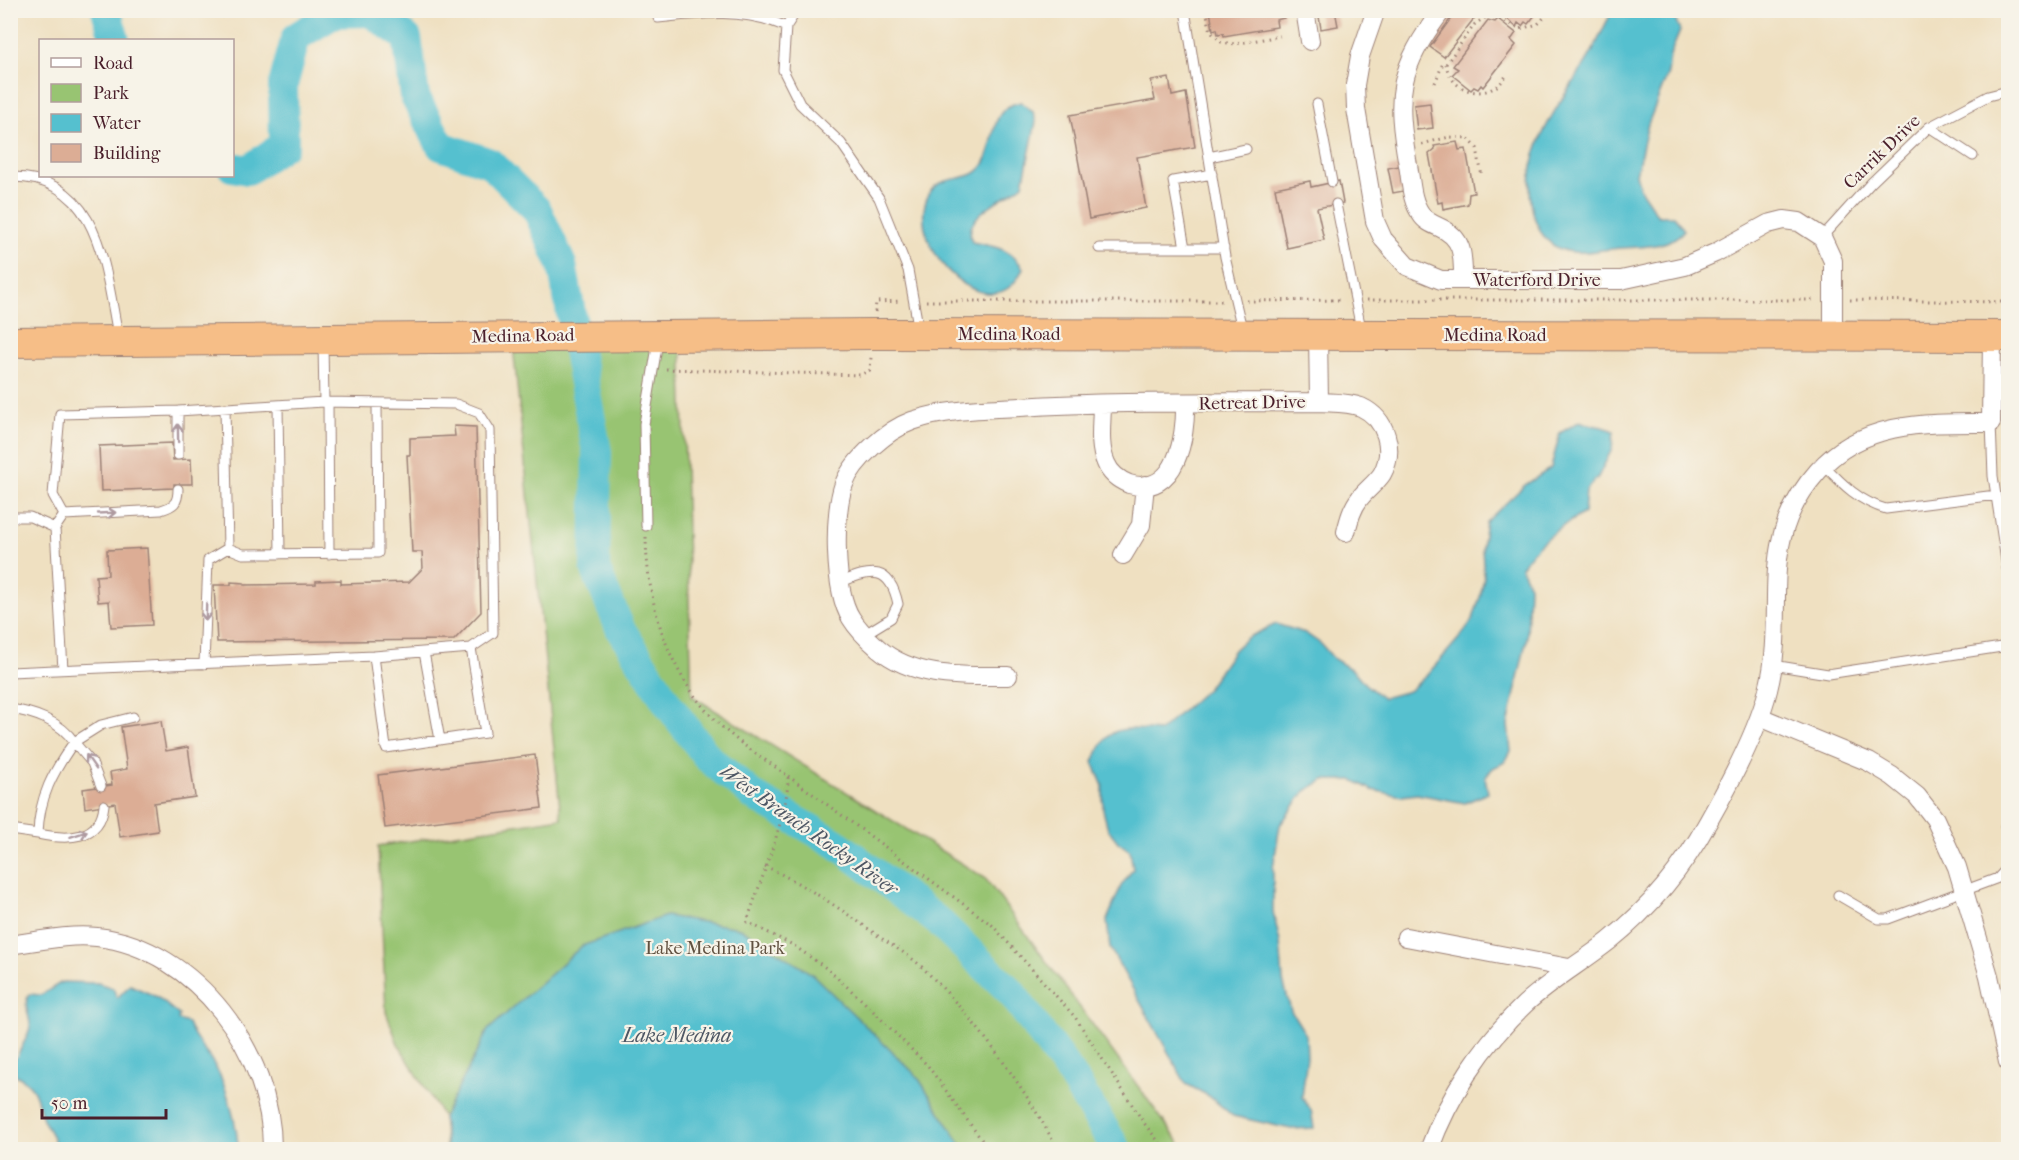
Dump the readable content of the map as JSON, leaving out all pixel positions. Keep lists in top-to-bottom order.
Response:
{
  "streets": {
    "highway": ["Medina Road"],
    "street": ["Waterford Drive", "Retreat Drive"],
    "lane": ["Carrik Drive"]
  },
  "crossings": [
    ["Carrik Drive", "Waterford Drive"],
    ["Medina Road", "Retreat Drive"]
  ],
  "water": ["West Branch Rocky River", "Lake Medina"],
  "parks": ["Lake Medina Park"],
  "legend": [
    "Road",
    "Park",
    "Water",
    "Building"
  ],
  "scale_bar": "50 m"
}
